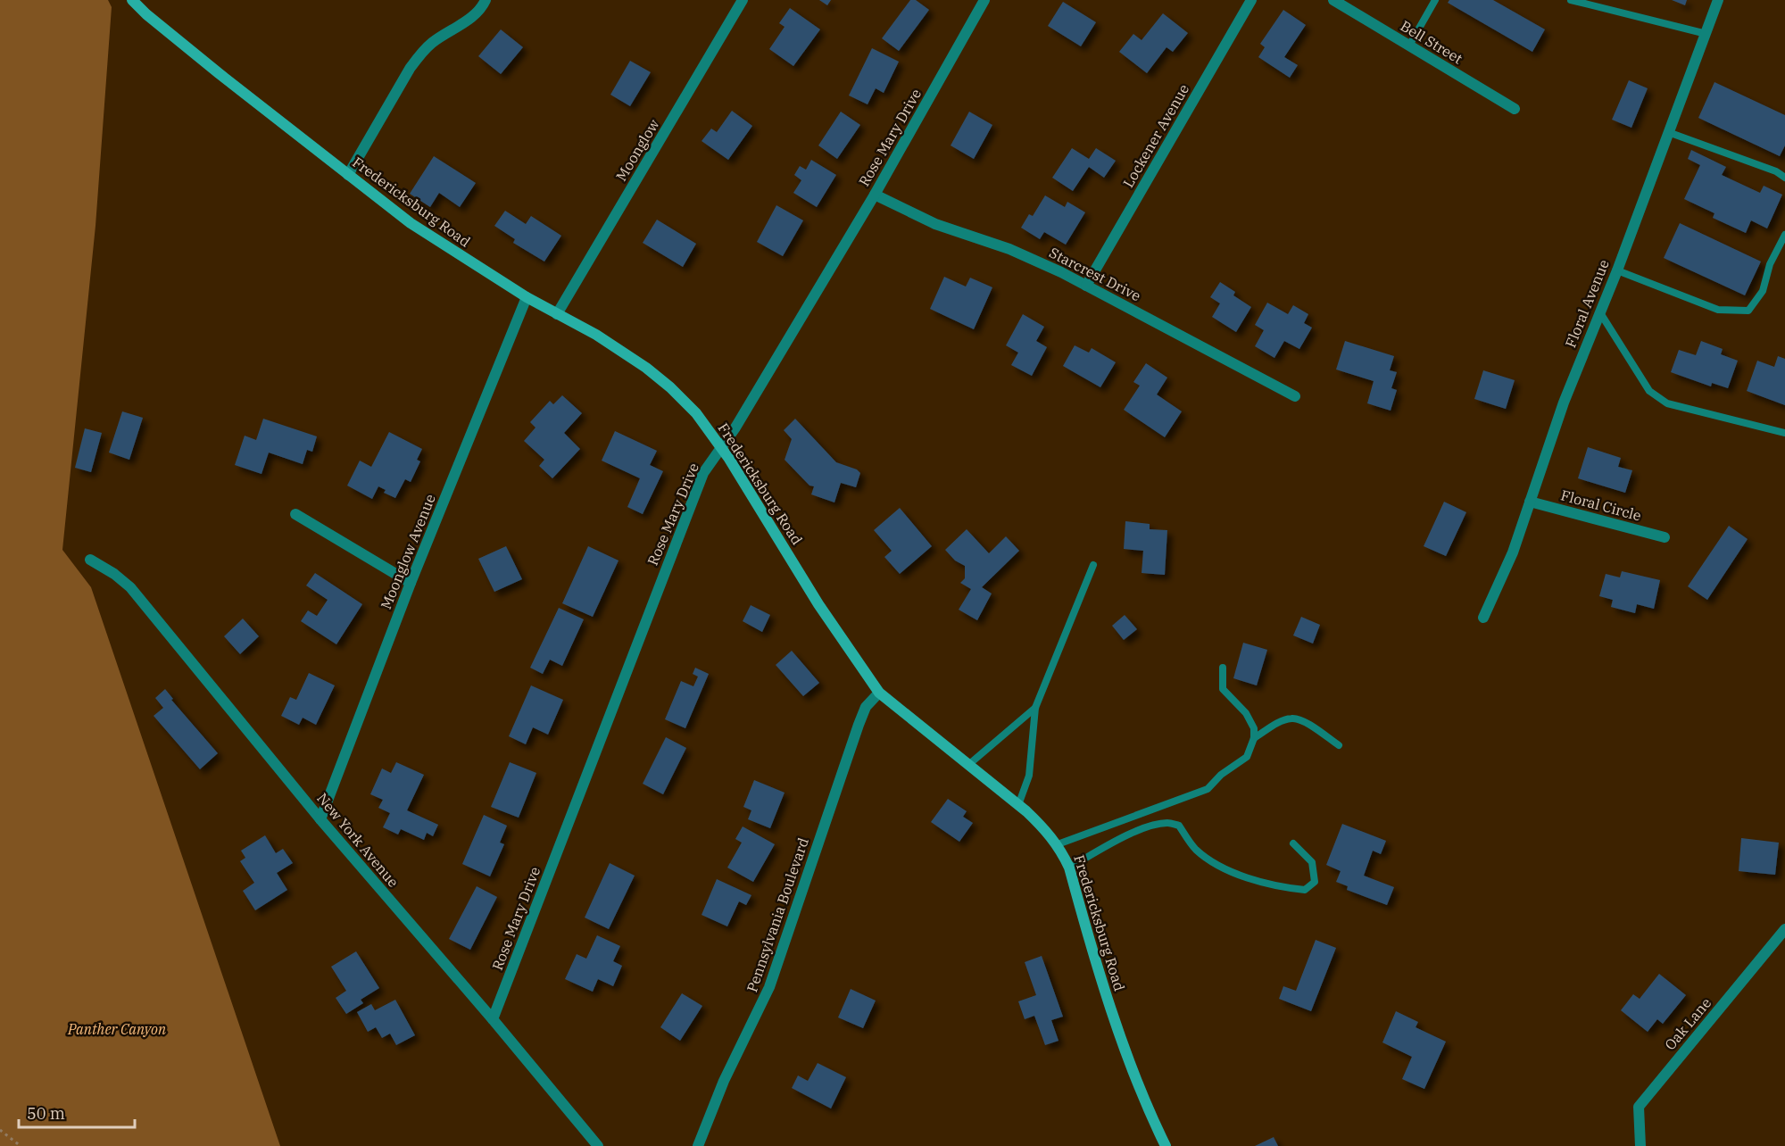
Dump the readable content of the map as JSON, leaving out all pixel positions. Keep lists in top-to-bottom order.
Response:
{
  "streets": {
    "street": [
      "Bell Street",
      "Lockener Avenue",
      "Rose Mary Drive",
      "Moonglow",
      "Fredericksburg Road",
      "Starcrest Drive",
      "Floral Avenue",
      "Floral Circle",
      "Moonglow Avenue",
      "New York Avenue",
      "Pennsylvania Boulevard",
      "Oak Lane"
    ]
  },
  "crossings": [
    ["Lockener Avenue", "Starcrest Drive"],
    ["Rose Mary Drive", "Fredericksburg Road"],
    ["Rose Mary Drive", "Starcrest Drive"],
    ["Rose Mary Drive", "New York Avenue"],
    ["Moonglow", "Fredericksburg Road"],
    ["Fredericksburg Road", "Moonglow Avenue"],
    ["Fredericksburg Road", "Pennsylvania Boulevard"],
    ["Floral Avenue", "Floral Circle"],
    ["Moonglow Avenue", "New York Avenue"]
  ],
  "parks": ["Panther Canyon"],
  "scale_bar": "50 m"
}
